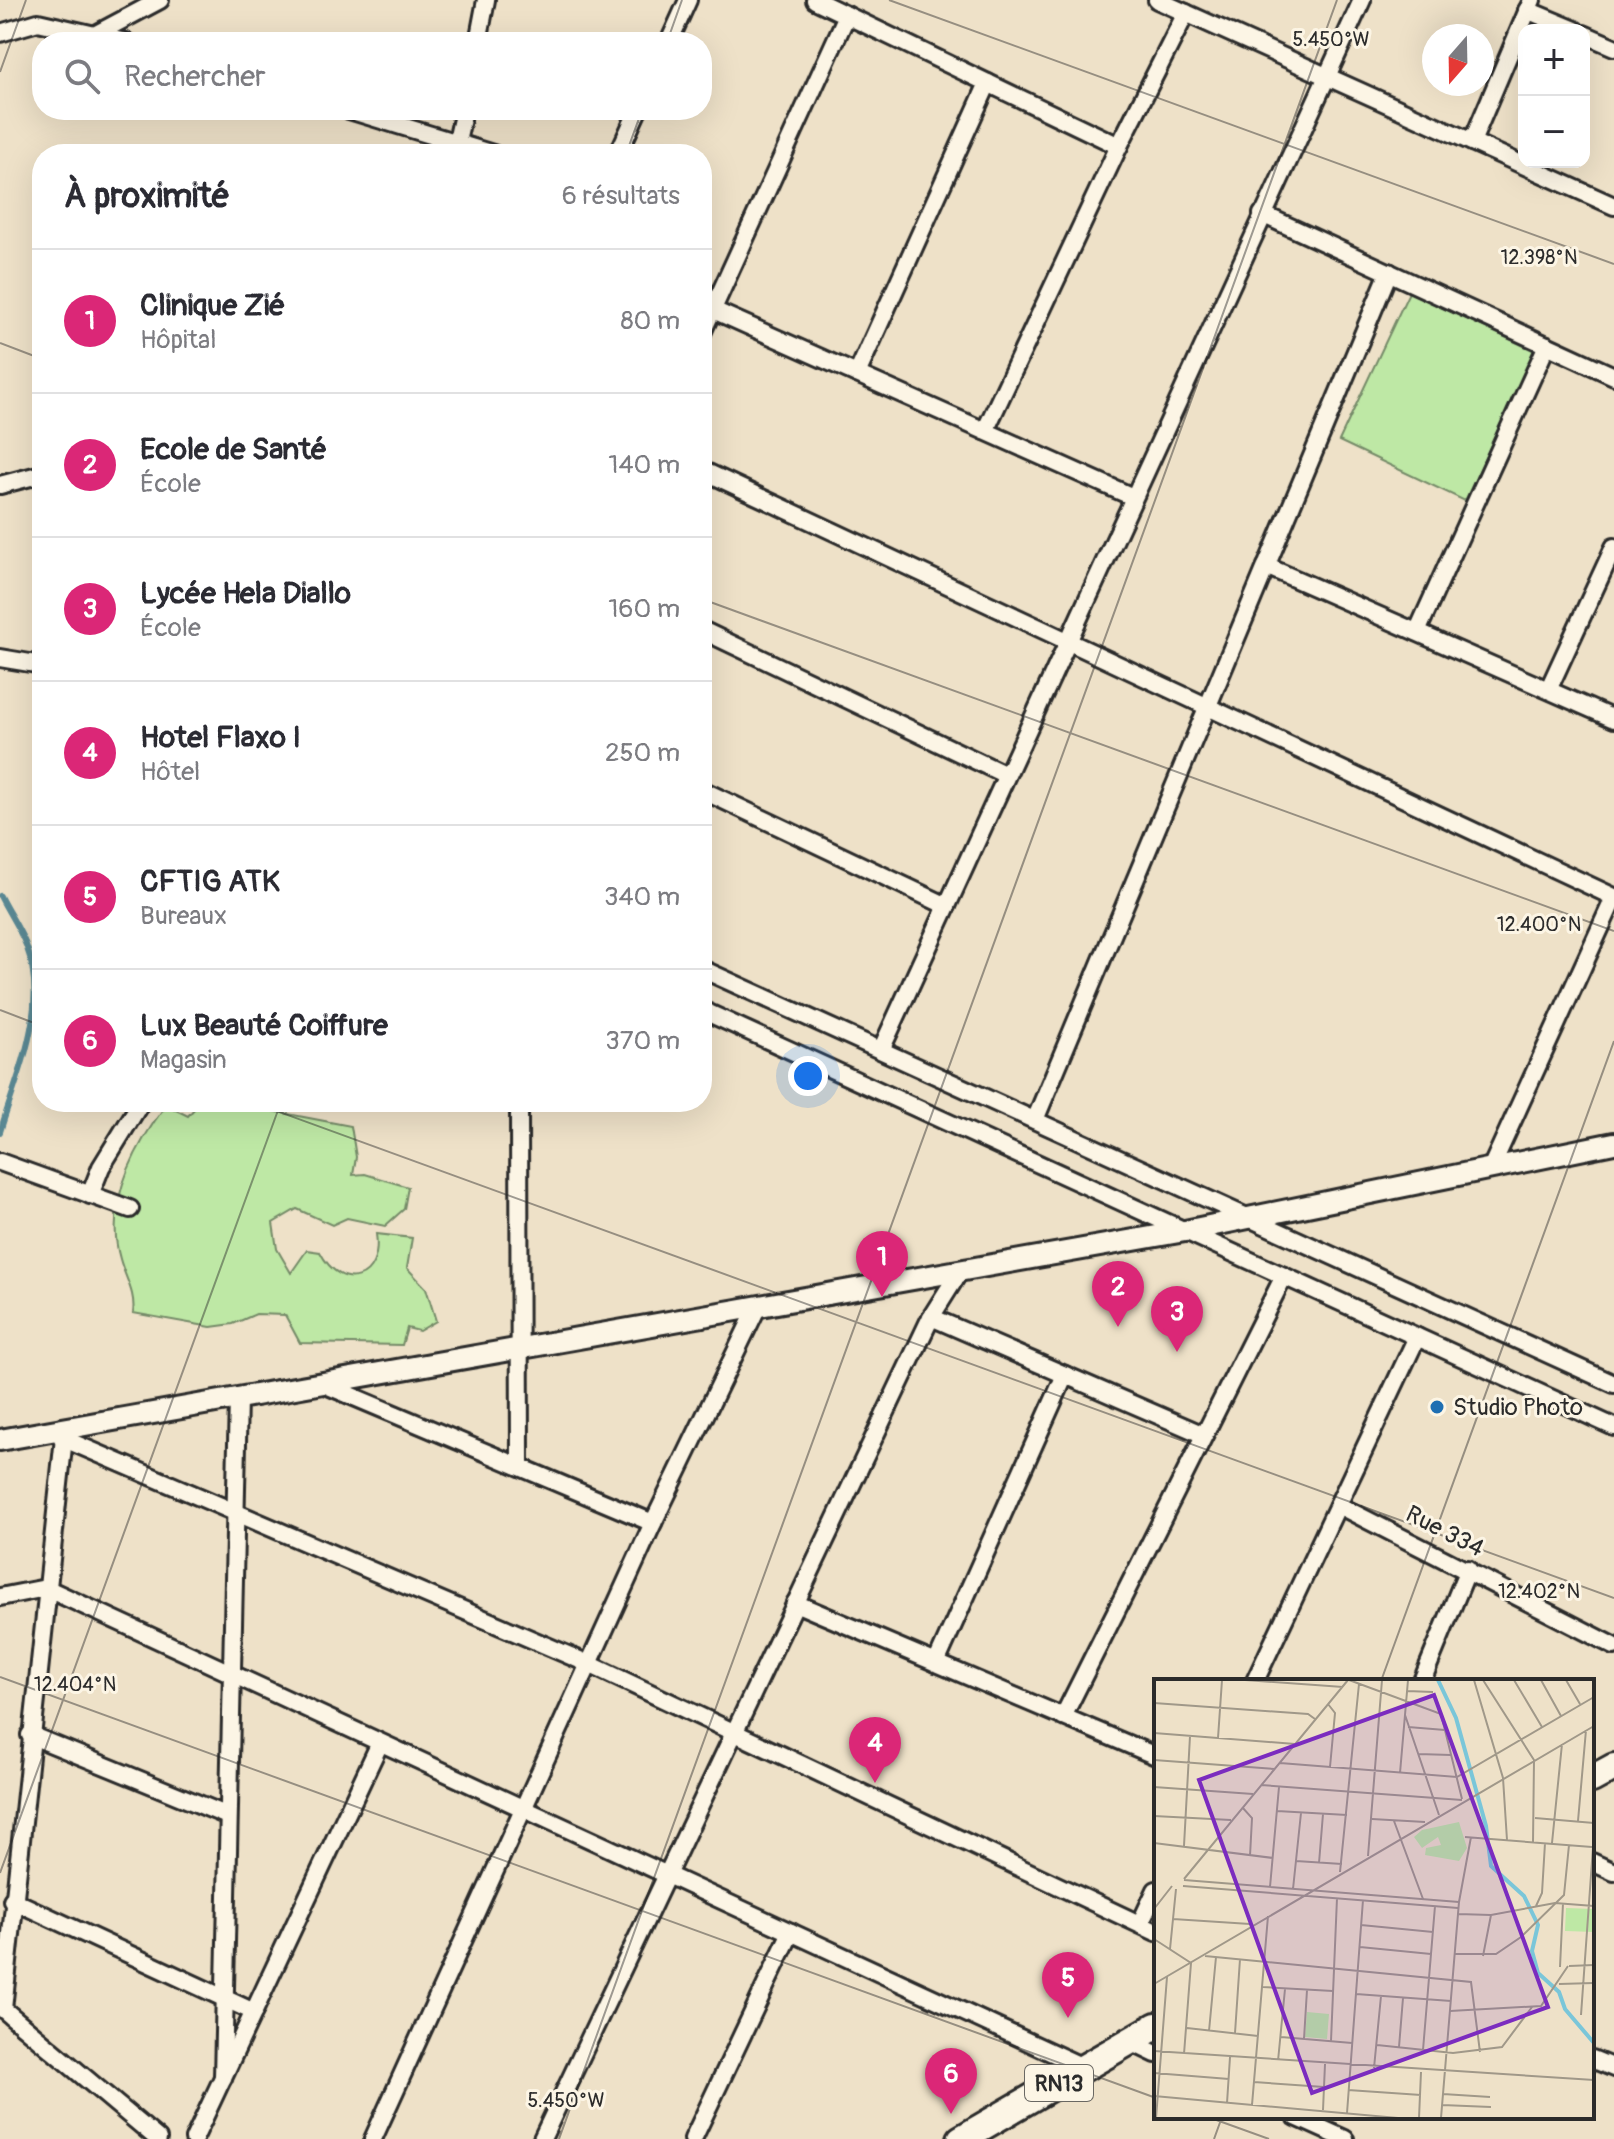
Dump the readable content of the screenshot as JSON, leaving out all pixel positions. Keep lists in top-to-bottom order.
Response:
{
  "streets": {
    "main road": ["RN13"],
    "street": ["Rue 334"]
  },
  "places": ["Studio Photo"],
  "north": "bottom",
  "page": {
    "map_buttons": ["+", "−"],
    "search": "Rechercher",
    "heading": ["À proximité", "6 résultats"],
    "list": [
      {
        "mark": "1",
        "name": "Clinique Zié",
        "note": "Hôpital",
        "value": "80 m"
      },
      {
        "mark": "2",
        "name": "Ecole de Santé",
        "note": "École",
        "value": "140 m"
      },
      {
        "mark": "3",
        "name": "Lycée Hela Diallo",
        "note": "École",
        "value": "160 m"
      },
      {
        "mark": "4",
        "name": "Hotel Flaxo I",
        "note": "Hôtel",
        "value": "250 m"
      },
      {
        "mark": "5",
        "name": "CFTIG ATK",
        "note": "Bureaux",
        "value": "340 m"
      },
      {
        "mark": "6",
        "name": "Lux Beauté Coiffure",
        "note": "Magasin",
        "value": "370 m"
      }
    ],
    "pins": [
      "1",
      "2",
      "3",
      "4",
      "5",
      "6"
    ]
  },
  "coordinates": [
    "5.450°W",
    "12.398°N",
    "12.400°N",
    "12.402°N",
    "12.404°N"
  ]
}
